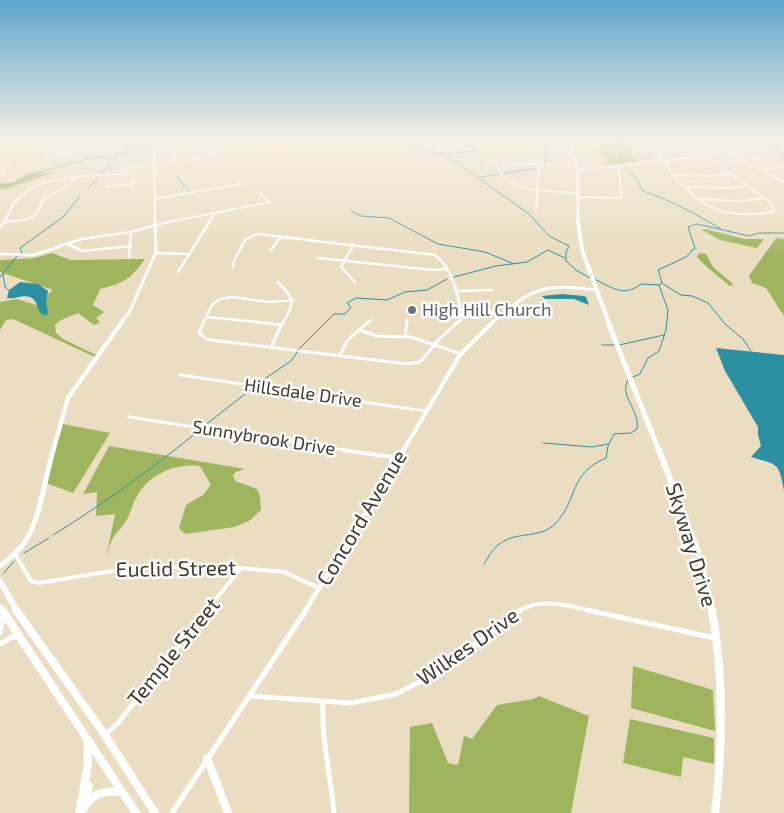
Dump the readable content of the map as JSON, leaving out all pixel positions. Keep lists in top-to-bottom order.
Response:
{
  "streets": {
    "highway": ["Skyway Drive"],
    "street": [
      "Hillsdale Drive",
      "Sunnybrook Drive",
      "Concord Avenue",
      "Euclid Street",
      "Wilkes Drive",
      "Temple Street"
    ]
  },
  "crossings": [
    ["Hillsdale Drive", "Concord Avenue"],
    ["Sunnybrook Drive", "Concord Avenue"],
    ["Concord Avenue", "Skyway Drive"],
    ["Concord Avenue", "Euclid Street"],
    ["Concord Avenue", "Wilkes Drive"],
    ["Skyway Drive", "Wilkes Drive"],
    ["Euclid Street", "Temple Street"]
  ],
  "places": ["High Hill Church"]
}
